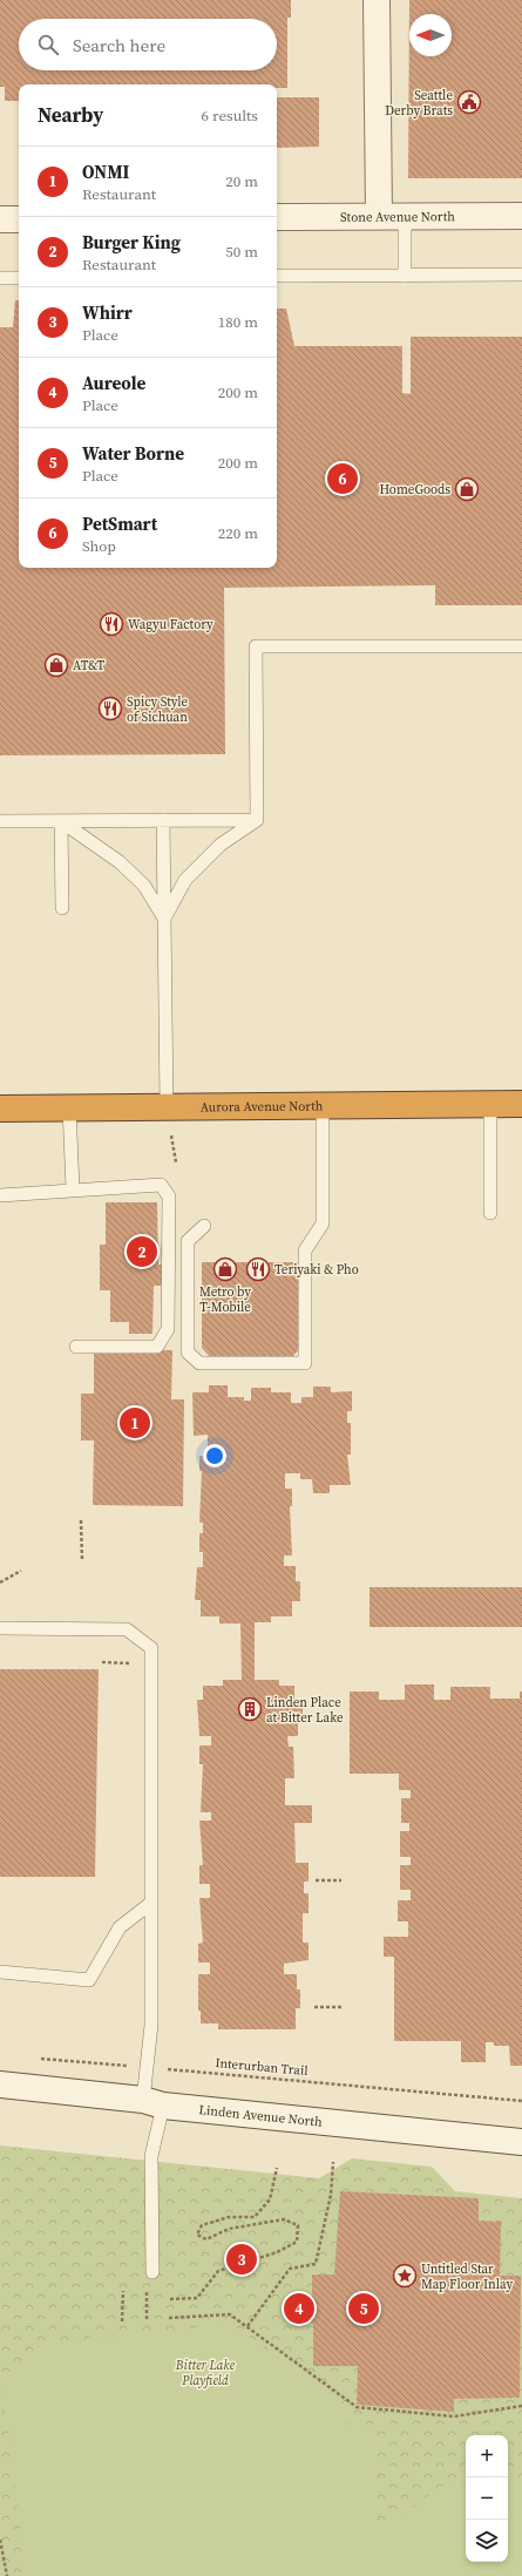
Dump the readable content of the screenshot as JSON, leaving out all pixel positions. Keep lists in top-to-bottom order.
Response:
{
  "streets": {
    "highway": ["Aurora Avenue North"],
    "street": ["Stone Avenue North", "Linden Avenue North"],
    "path": ["Interurban Trail"]
  },
  "parks": ["Bitter Lake Playfield"],
  "places": {
    "public building": ["Seattle Derby Brats"],
    "shop": ["HomeGoods", "AT&T", "Metro by T-Mobile"],
    "restaurant": ["Wagyu Factory", "Spicy Style of Sichuan", "Teriyaki & Pho"],
    "building": ["Linden Place at Bitter Lake"],
    "place": ["Untitled Star Map Floor Inlay"]
  },
  "north": "left",
  "page": {
    "search": "Search here",
    "heading": ["Nearby", "6 results"],
    "list": [
      {
        "mark": "1",
        "name": "ONMI",
        "note": "Restaurant",
        "value": "20 m"
      },
      {
        "mark": "2",
        "name": "Burger King",
        "note": "Restaurant",
        "value": "50 m"
      },
      {
        "mark": "3",
        "name": "Whirr",
        "note": "Place",
        "value": "180 m"
      },
      {
        "mark": "4",
        "name": "Aureole",
        "note": "Place",
        "value": "200 m"
      },
      {
        "mark": "5",
        "name": "Water Borne",
        "note": "Place",
        "value": "200 m"
      },
      {
        "mark": "6",
        "name": "PetSmart",
        "note": "Shop",
        "value": "220 m"
      }
    ],
    "pins": [
      "6",
      "2",
      "1",
      "3",
      "4",
      "5"
    ],
    "map_buttons": ["+", "−"]
  }
}
